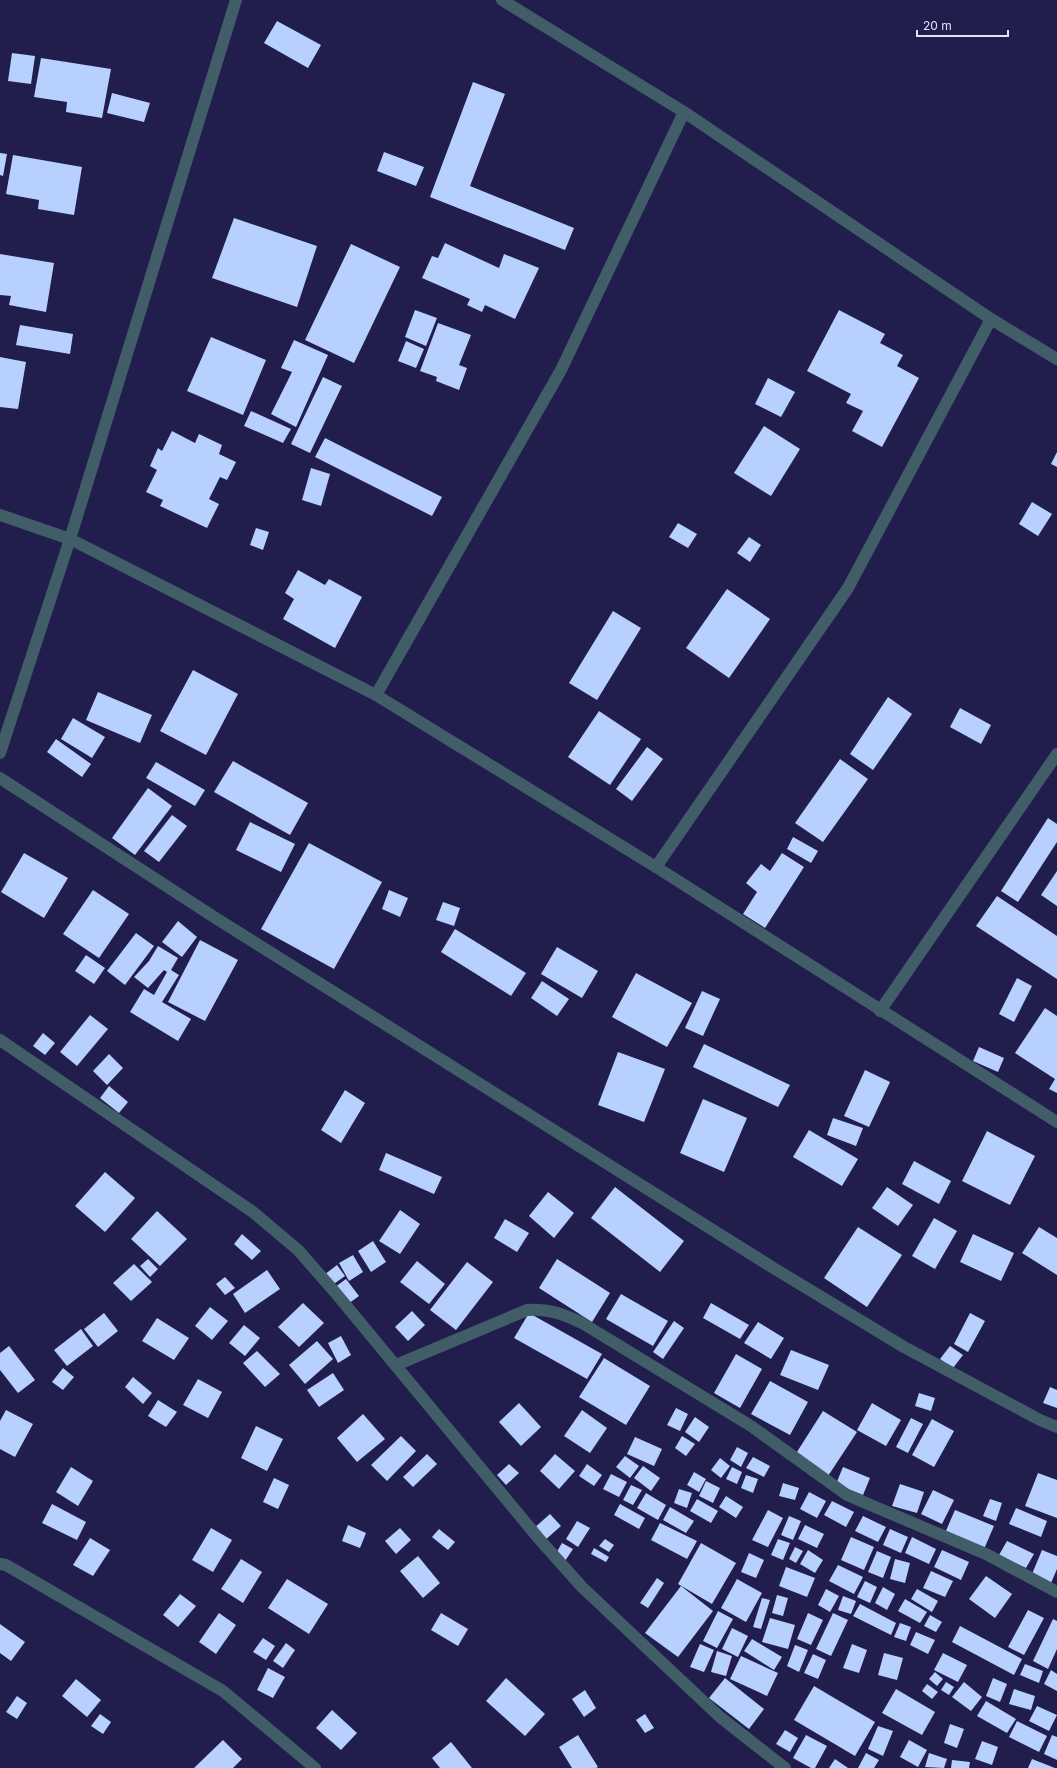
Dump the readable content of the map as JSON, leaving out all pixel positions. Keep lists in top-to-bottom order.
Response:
{
  "scale_bar": "20 m"
}
